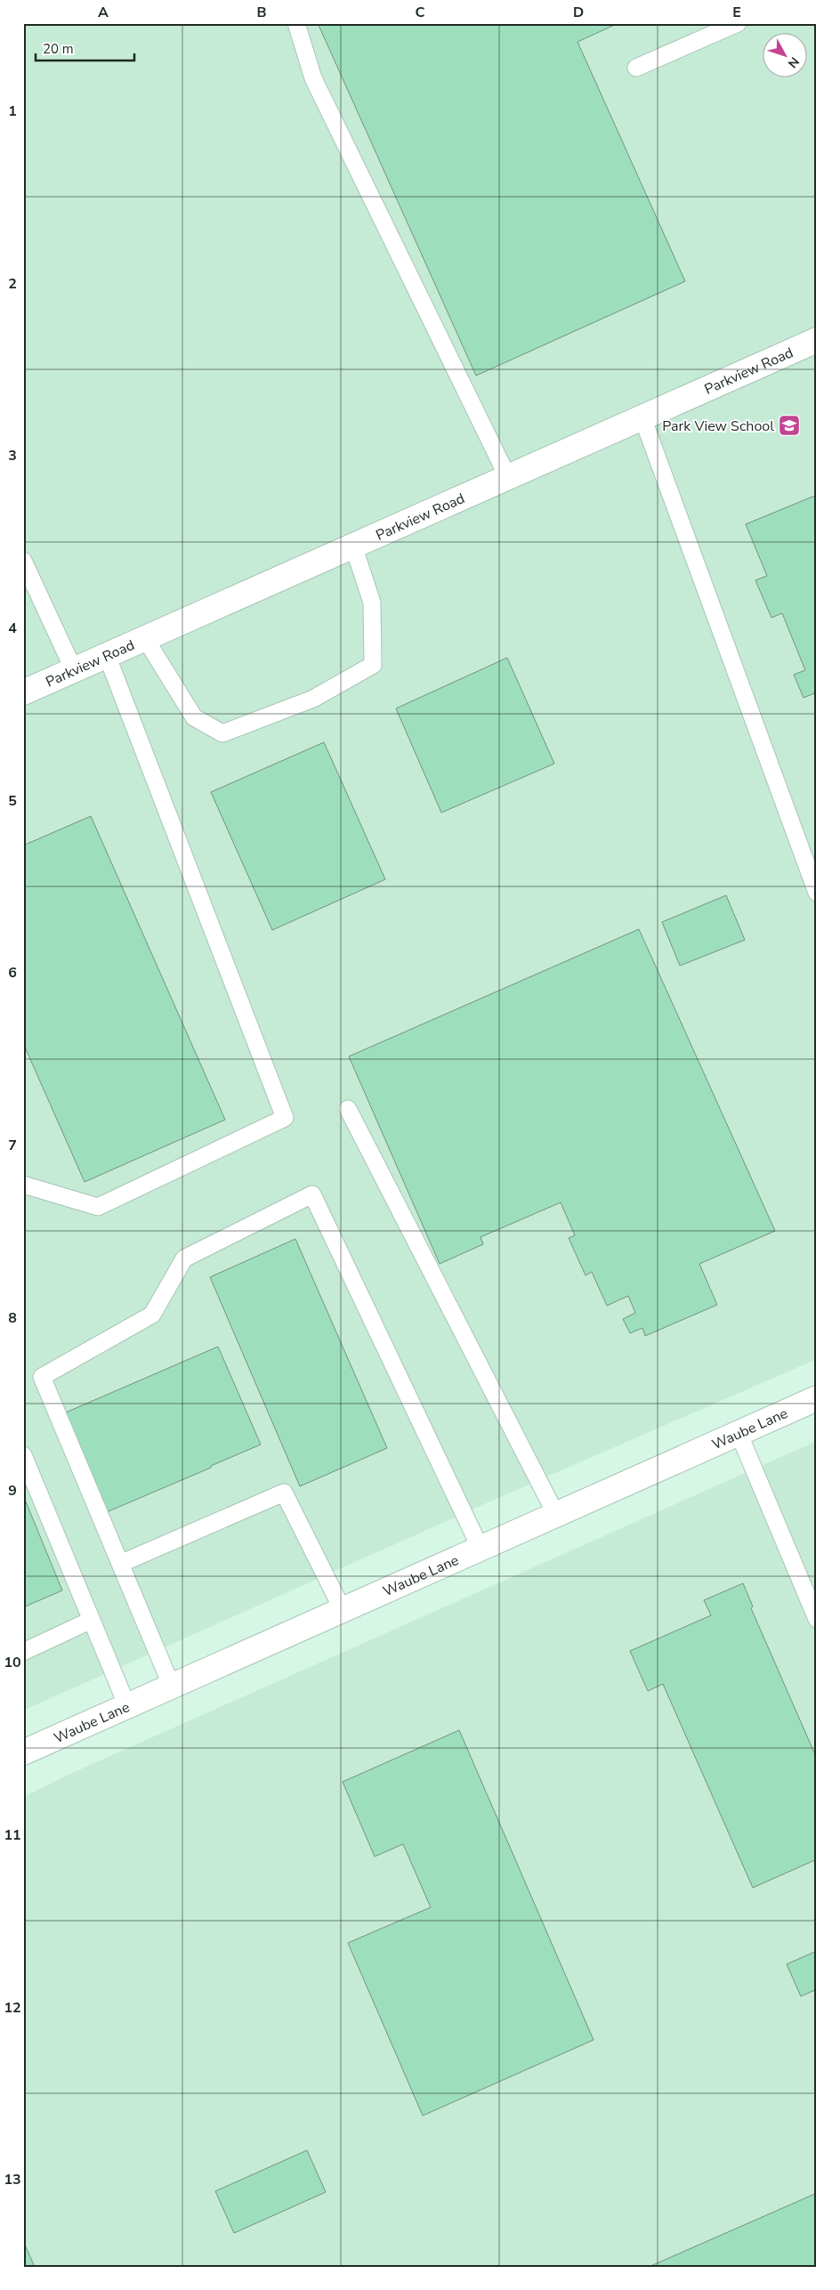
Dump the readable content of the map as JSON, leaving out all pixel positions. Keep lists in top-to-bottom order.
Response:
{
  "streets": {
    "main road": ["Parkview Road", "Waube Lane"]
  },
  "places": {
    "school or university": ["Park View School"]
  },
  "scale_bar": "20 m",
  "north": "bottom right",
  "grid": {
    "columns": [
      "A",
      "B",
      "C",
      "D",
      "E"
    ],
    "rows": [
      "1",
      "2",
      "3",
      "4",
      "5",
      "6",
      "7",
      "8",
      "9",
      "10",
      "11",
      "12",
      "13"
    ]
  }
}
